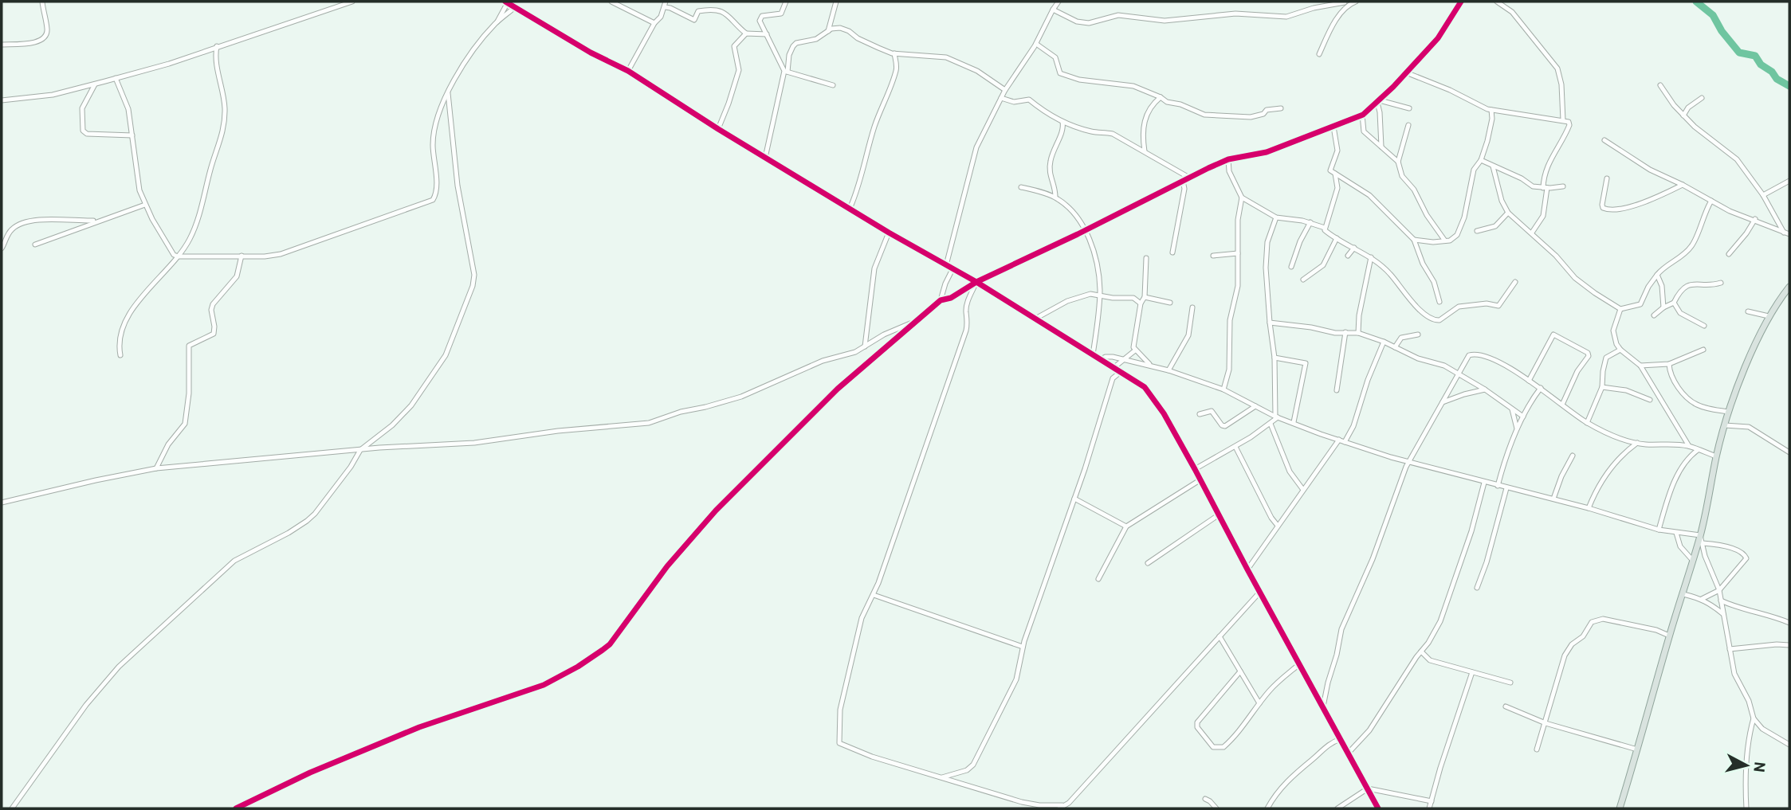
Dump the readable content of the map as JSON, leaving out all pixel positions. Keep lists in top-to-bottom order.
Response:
{
  "north": "right"
}
